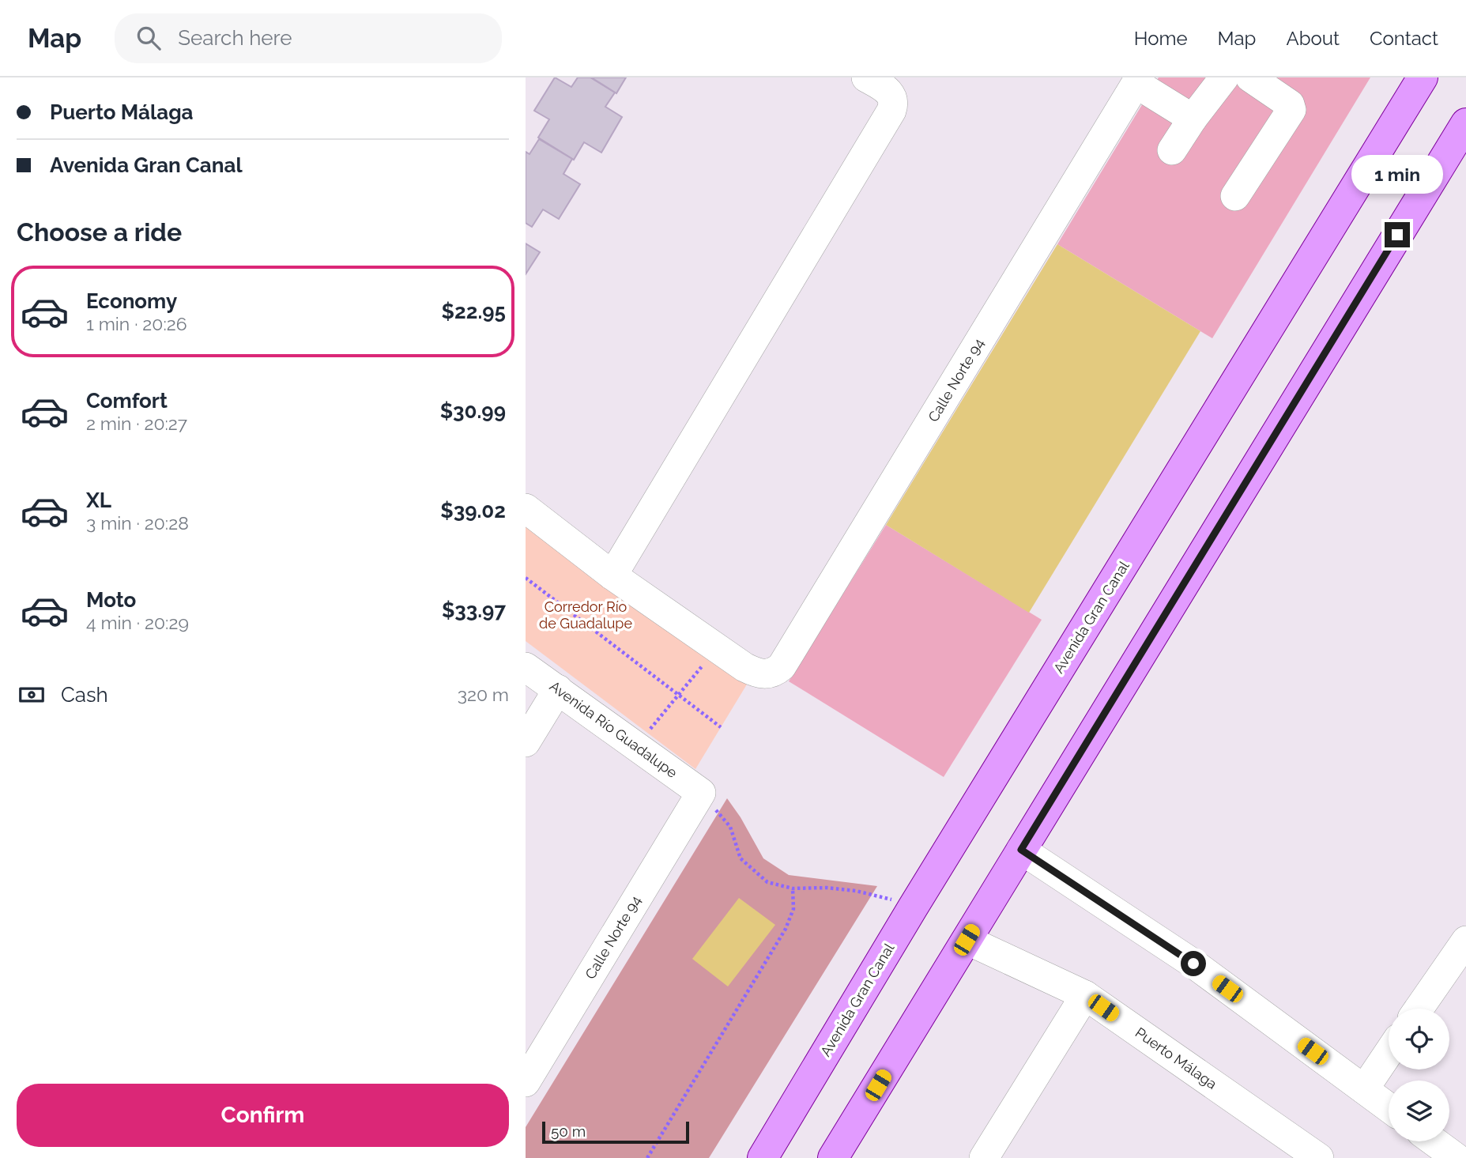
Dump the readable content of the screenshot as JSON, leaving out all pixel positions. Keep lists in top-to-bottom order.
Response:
{
  "streets": {
    "main road": ["Avenida Gran Canal"],
    "street": ["Calle Norte 94", "Avenida Río Guadalupe", "Puerto Málaga"]
  },
  "crossings": [
    ["Calle Norte 94", "Avenida Río Guadalupe"]
  ],
  "parks": ["Corredor Río de Guadalupe"],
  "scale_bar": "50 m",
  "page": {
    "header": "Map",
    "search": "Search here",
    "nav": [
      "Home",
      "Map",
      "About",
      "Contact"
    ],
    "banner": ["Puerto Málaga", "Avenida Gran Canal"],
    "bubble": "1 min",
    "heading": "Choose a ride",
    "list": [
      {
        "name": "Economy",
        "note": "1 min · 20:26",
        "value": "$22.95"
      },
      {
        "name": "Comfort",
        "note": "2 min · 20:27",
        "value": "$30.99"
      },
      {
        "name": "XL",
        "note": "3 min · 20:28",
        "value": "$39.02"
      },
      {
        "name": "Moto",
        "note": "4 min · 20:29",
        "value": "$33.97"
      }
    ],
    "pay": ["Cash", "320 m"],
    "buttons": "Confirm",
    "scale": "50 m"
  }
}
